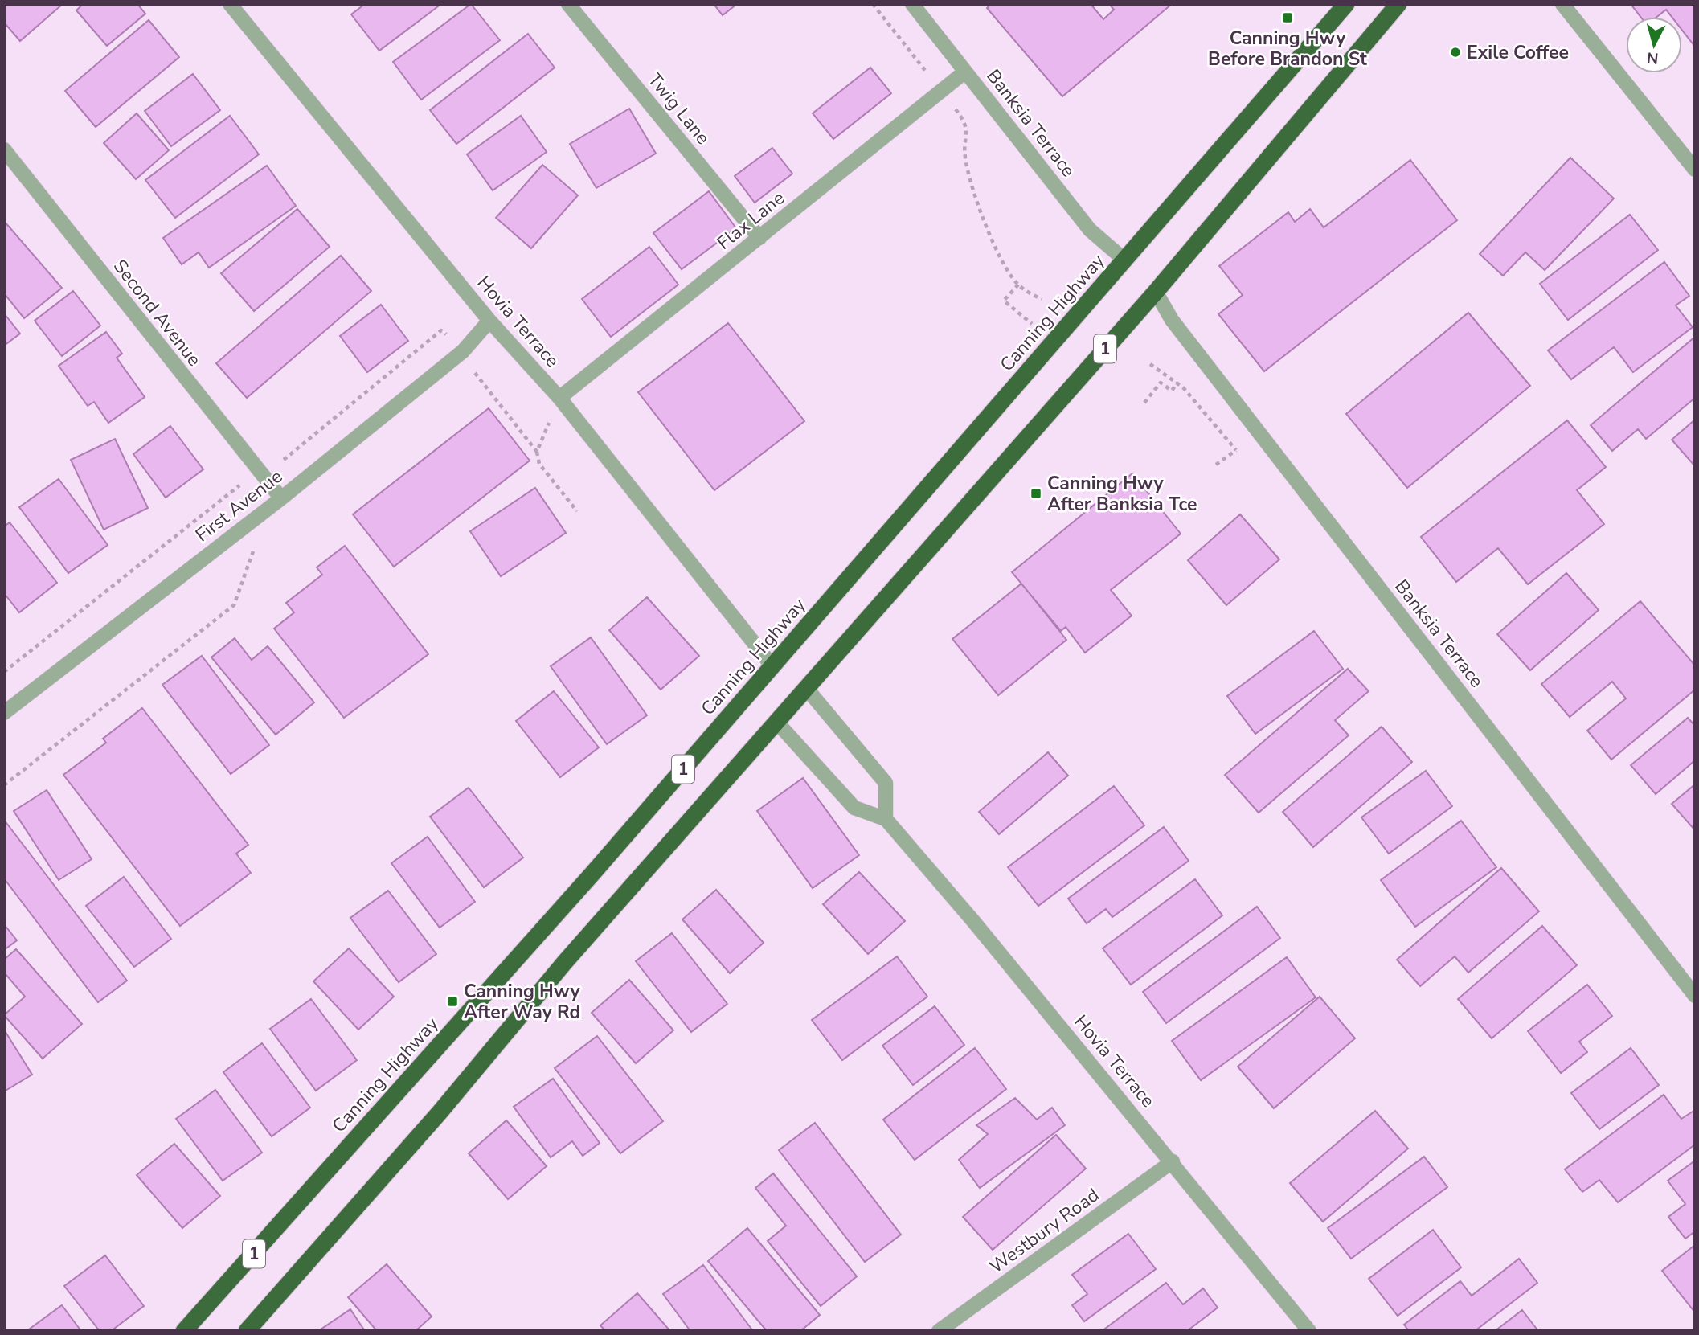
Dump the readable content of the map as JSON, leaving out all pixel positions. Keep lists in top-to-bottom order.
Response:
{
  "streets": {
    "highway": ["Canning Highway", "1"],
    "street": [
      "Twig Lane",
      "Banksia Terrace",
      "Flax Lane",
      "Second Avenue",
      "Hovia Terrace",
      "First Avenue",
      "Westbury Road"
    ]
  },
  "crossings": [
    ["Twig Lane", "Flax Lane"],
    ["Banksia Terrace", "Flax Lane"],
    ["Banksia Terrace", "Canning Highway"],
    ["Banksia Terrace", "1"],
    ["Flax Lane", "Hovia Terrace"],
    ["Second Avenue", "First Avenue"],
    ["Canning Highway", "Hovia Terrace"],
    ["Hovia Terrace", "1"],
    ["Hovia Terrace", "First Avenue"],
    ["Hovia Terrace", "Westbury Road"]
  ],
  "places": {
    "transit": ["Canning Hwy Before Brandon St", "Canning Hwy After Banksia Tce", "Canning Hwy After Way Rd"],
    "other": ["Exile Coffee"]
  },
  "north": "bottom"
}
